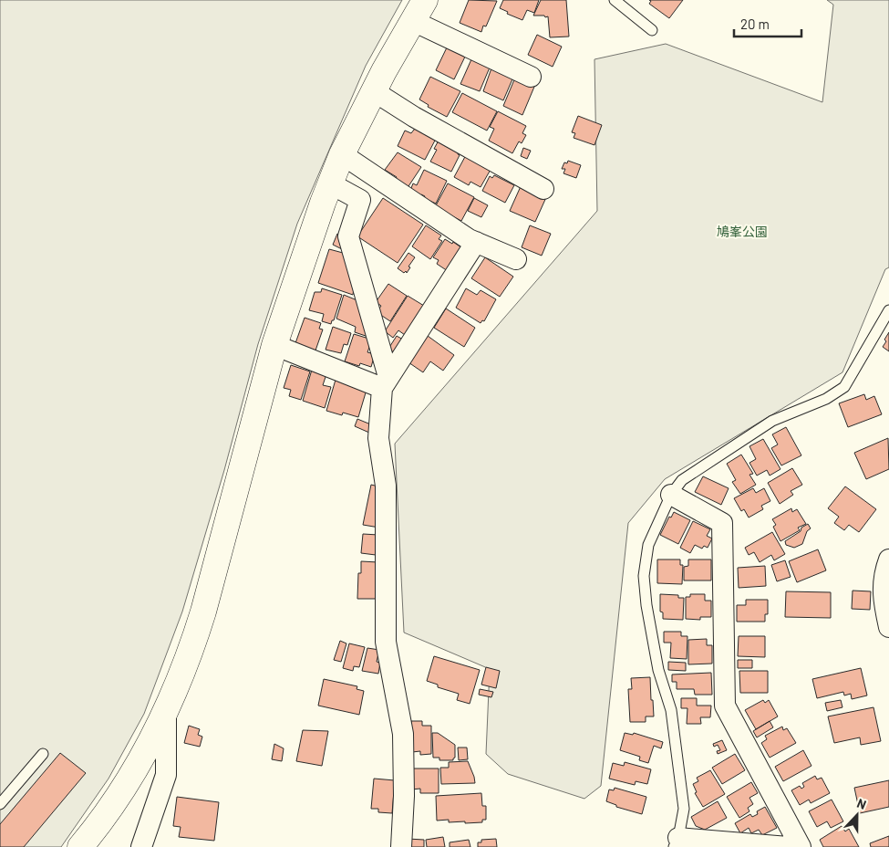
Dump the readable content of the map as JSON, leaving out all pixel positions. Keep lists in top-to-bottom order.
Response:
{
  "parks": ["鳩峯公園"],
  "scale_bar": "20 m",
  "north": "top"
}
